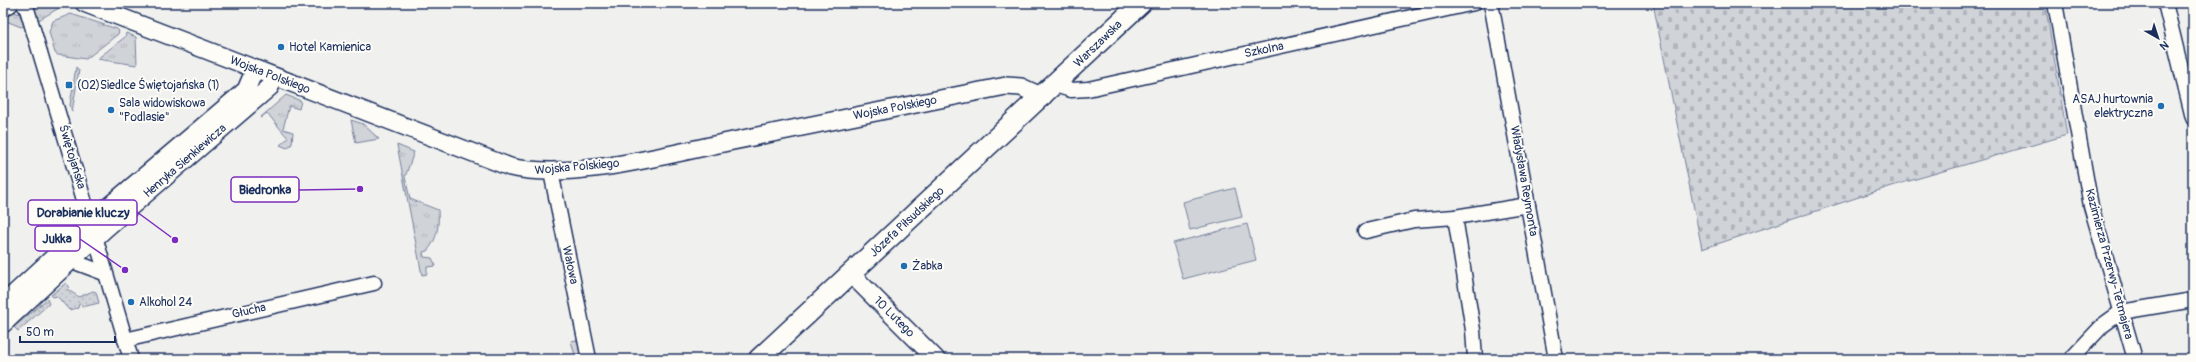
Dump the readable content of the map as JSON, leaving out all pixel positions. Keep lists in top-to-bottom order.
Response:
{
  "streets": {
    "main road": ["Warszawska", "Józefa Piłsudskiego"],
    "street": [
      "Szkolna",
      "Wojska Polskiego",
      "Świętojańska",
      "Henryka Sienkiewicza",
      "Władysława Reymonta",
      "Kazimierza Przerwy-Tetmajera",
      "Wałowa",
      "Głucha",
      "10 Lutego"
    ]
  },
  "crossings": [
    ["Warszawska", "Szkolna"],
    ["Warszawska", "Wojska Polskiego"],
    ["Warszawska", "Józefa Piłsudskiego"],
    ["Szkolna", "Wojska Polskiego"],
    ["Szkolna", "Józefa Piłsudskiego"],
    ["Wojska Polskiego", "Henryka Sienkiewicza"],
    ["Wojska Polskiego", "Józefa Piłsudskiego"],
    ["Wojska Polskiego", "Wałowa"],
    ["Świętojańska", "Henryka Sienkiewicza"],
    ["Świętojańska", "Głucha"],
    ["Józefa Piłsudskiego", "10 Lutego"]
  ],
  "places": {
    "other": [
      "Hotel Kamienica",
      "ASAJ hurtownia elektryczna",
      "Sala widowiskowa \"Podlasie\"",
      "Biedronka",
      "Dorabianie kluczy",
      "Żabka",
      "Jukka",
      "Alkohol 24"
    ],
    "transit": ["(02)Siedlce Świętojańska (1)"]
  },
  "scale_bar": "50 m",
  "north": "bottom right"
}
